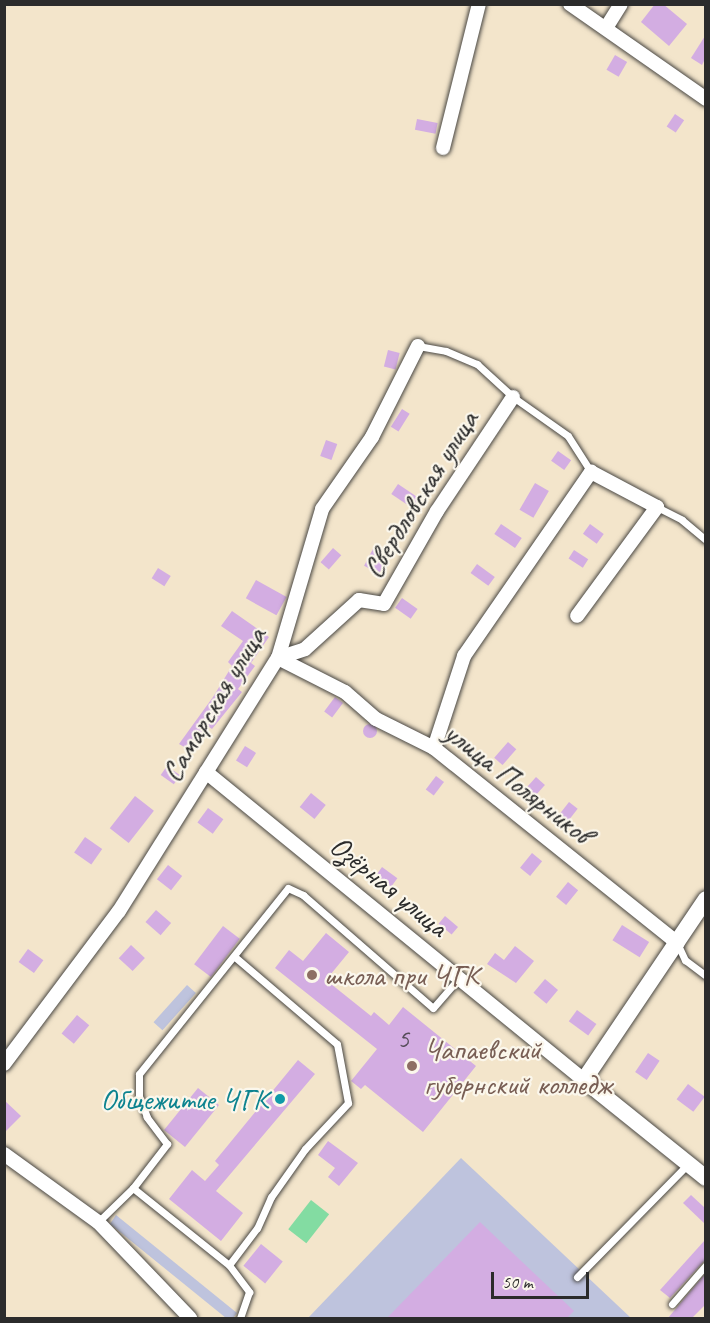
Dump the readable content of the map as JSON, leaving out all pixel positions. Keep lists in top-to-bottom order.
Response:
{
  "streets": {
    "street": [
      "Свердловская улица",
      "Самарская улица",
      "улица Полярников",
      "Озёрная улица"
    ]
  },
  "crossings": [
    ["Свердловская улица", "Самарская улица"],
    ["Свердловская улица", "улица Полярников"],
    ["Самарская улица", "улица Полярников"],
    ["Самарская улица", "Озёрная улица"]
  ],
  "places": ["школа при ЧГК", "Чапаевский губернский колледж", "Общежитие ЧГК"],
  "house_numbers": ["5"],
  "scale_bar": "50 m"
}
